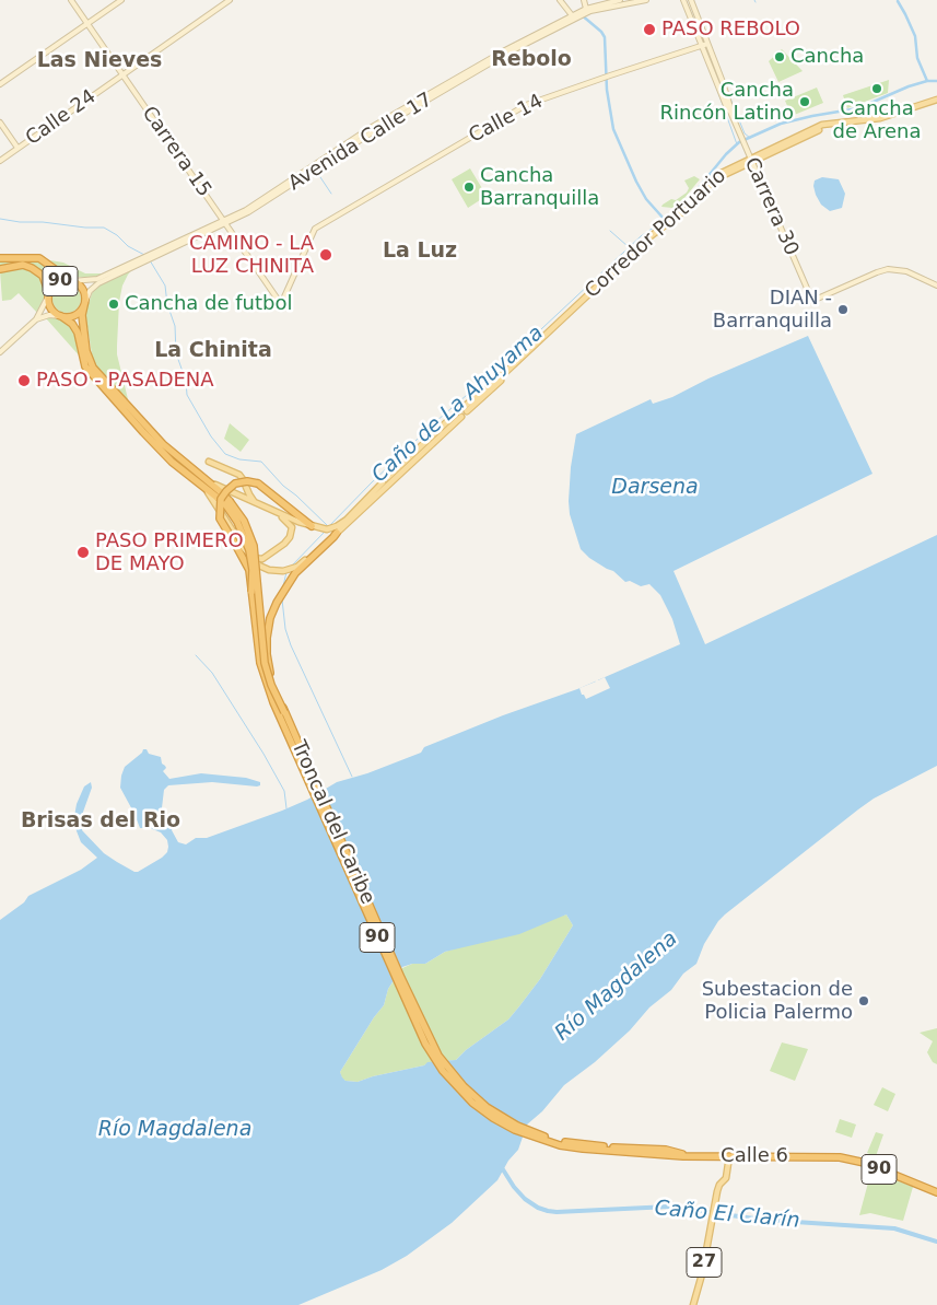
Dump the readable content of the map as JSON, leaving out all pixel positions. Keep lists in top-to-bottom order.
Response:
{
  "streets": {
    "highway": ["90", "Troncal del Caribe", "Calle 6"],
    "main road": ["Corredor Portuario", "27"],
    "street": [
      "Calle 24",
      "Calle 14",
      "Avenida Calle 17",
      "Carrera 15",
      "Carrera 30"
    ]
  },
  "crossings": [
    ["Calle 24", "Carrera 15"],
    ["Calle 14", "Carrera 15"],
    ["Calle 14", "Carrera 30"],
    ["Avenida Calle 17", "Carrera 15"],
    ["Avenida Calle 17", "90"],
    ["Carrera 30", "Corredor Portuario"],
    ["90", "Troncal del Caribe"],
    ["Troncal del Caribe", "Calle 6"],
    ["Calle 6", "27"]
  ],
  "districts": [
    "Rebolo",
    "Las Nieves",
    "La Luz",
    "La Chinita",
    "Brisas del Rio"
  ],
  "water": [
    "Caño de La Ahuyama",
    "Darsena",
    "Río Magdalena",
    "Caño El Clarín"
  ],
  "places": [
    "PASO REBOLO",
    "Cancha",
    "Cancha de Arena",
    "Cancha Rincón Latino",
    "Cancha Barranquilla",
    "CAMINO - LA LUZ CHINITA",
    "Cancha de futbol",
    "DIAN - Barranquilla",
    "PASO - PASADENA",
    "PASO PRIMERO DE MAYO",
    "Subestacion de Policia Palermo"
  ]
}
